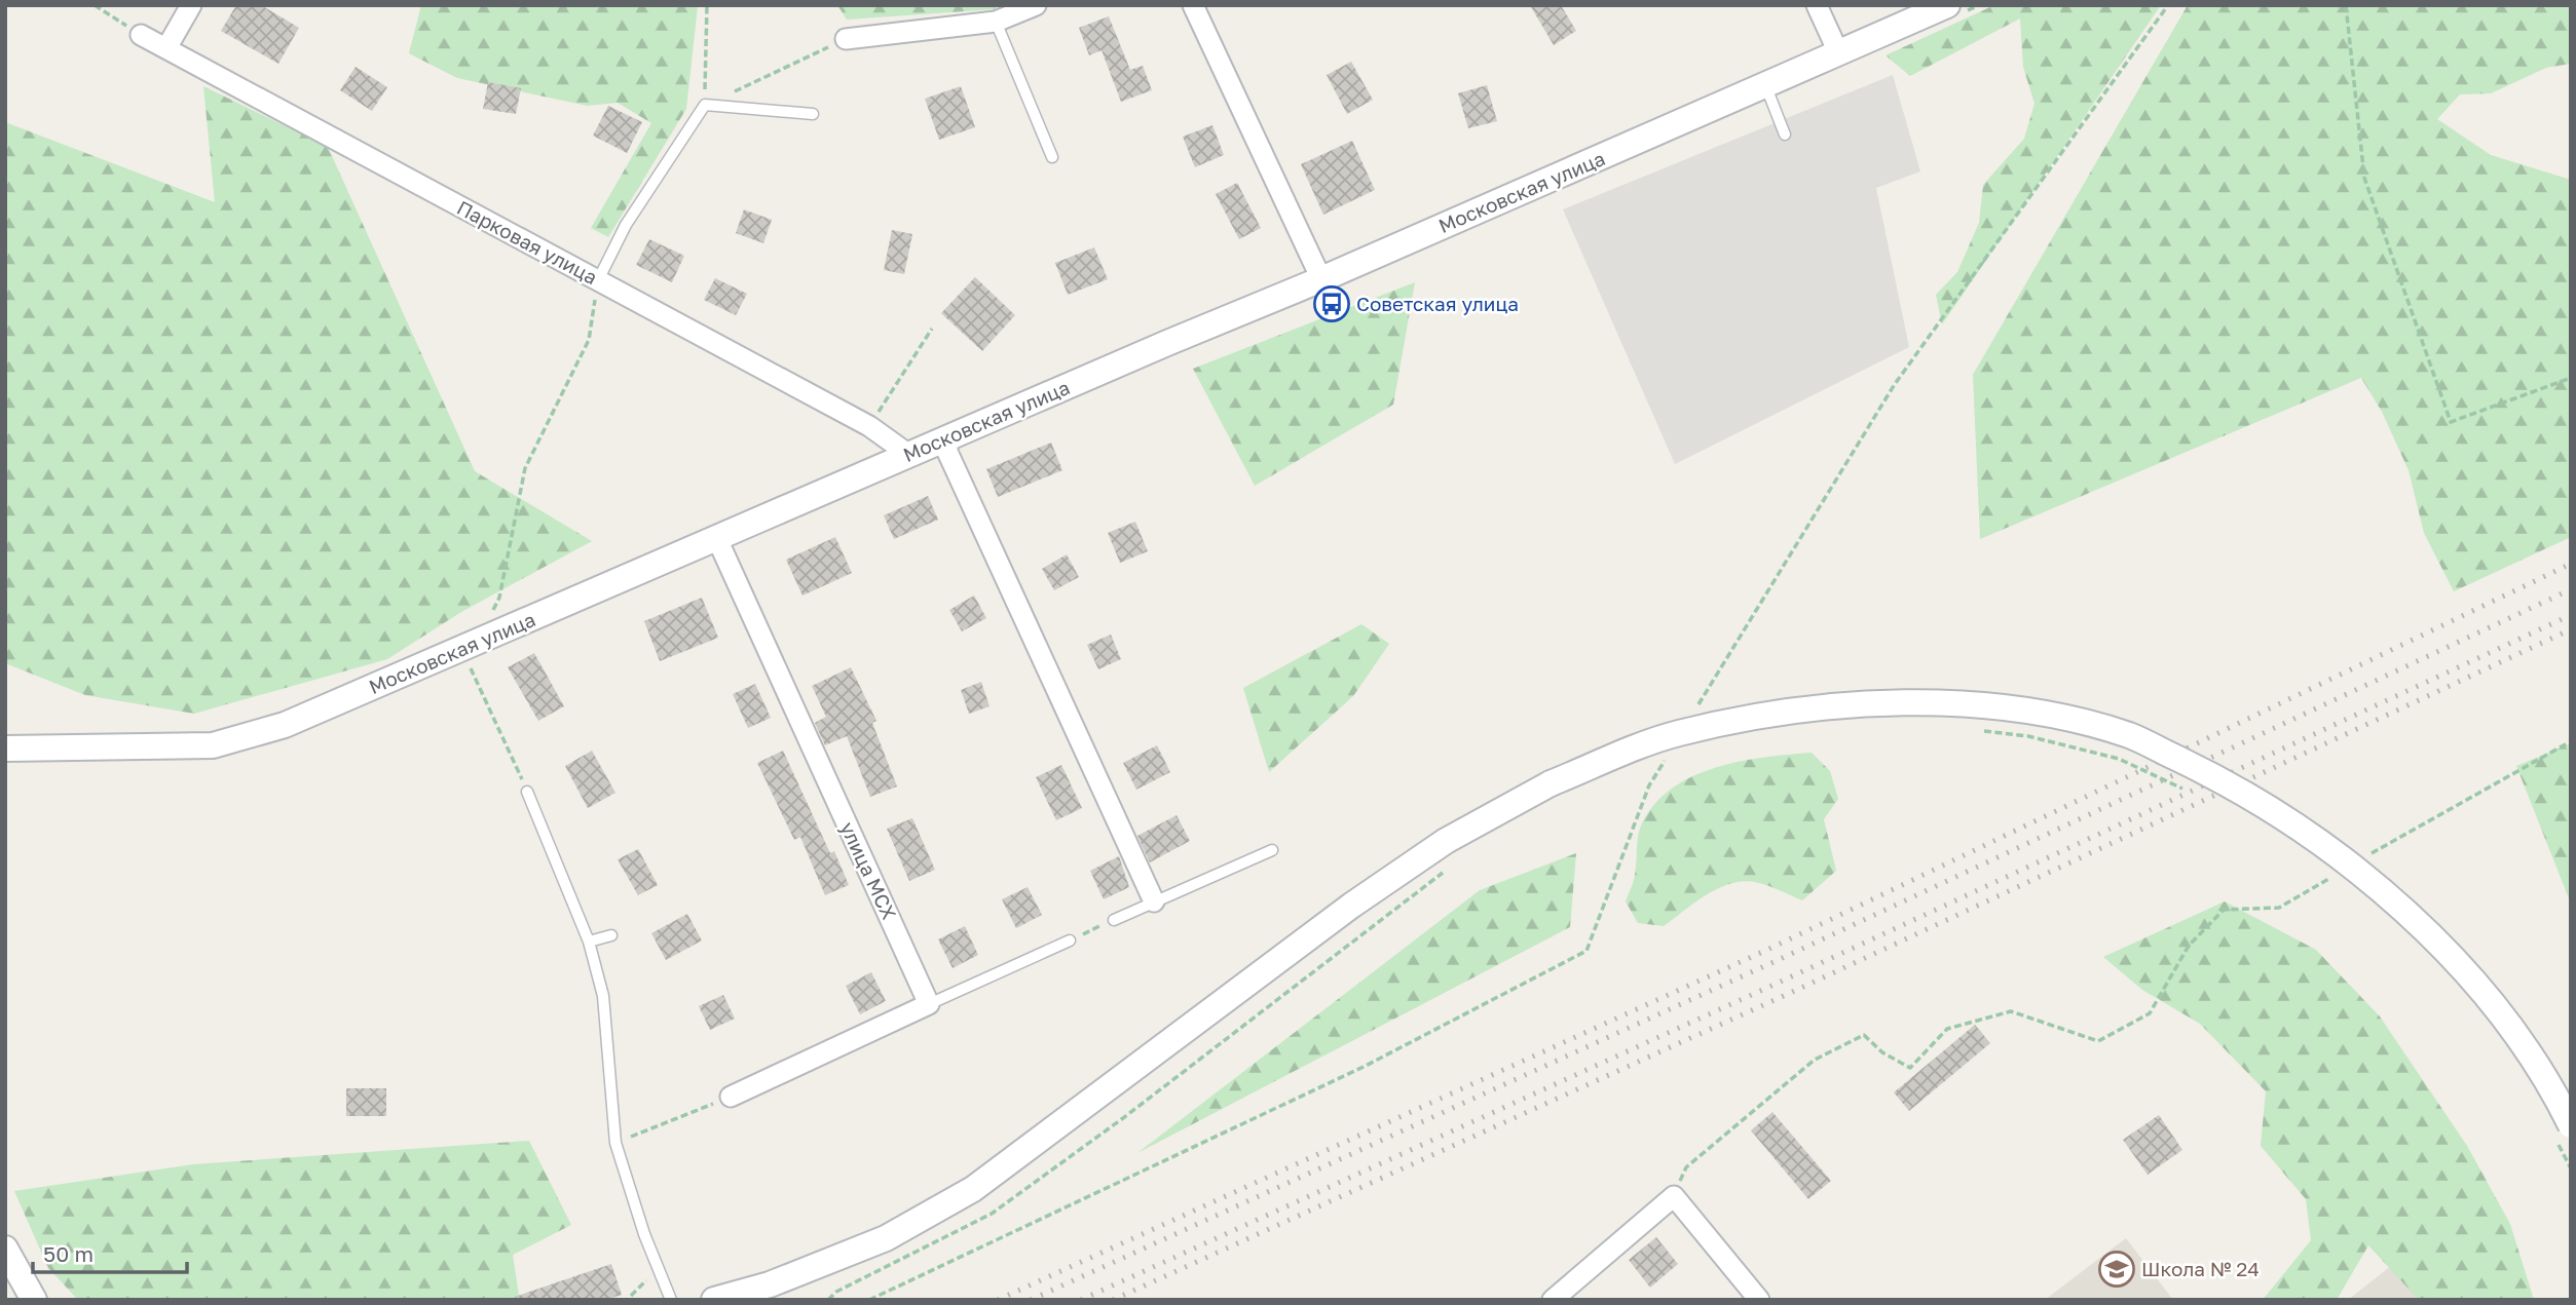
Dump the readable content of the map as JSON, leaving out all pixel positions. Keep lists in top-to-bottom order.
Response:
{
  "streets": {
    "street": ["Московская улица", "Парковая улица", "улица МСХ"]
  },
  "crossings": [
    ["Московская улица", "Парковая улица"],
    ["Московская улица", "улица МСХ"]
  ],
  "places": {
    "bus stop": ["Советская улица"],
    "school or university": ["Школа № 24"]
  },
  "scale_bar": "50 m"
}
